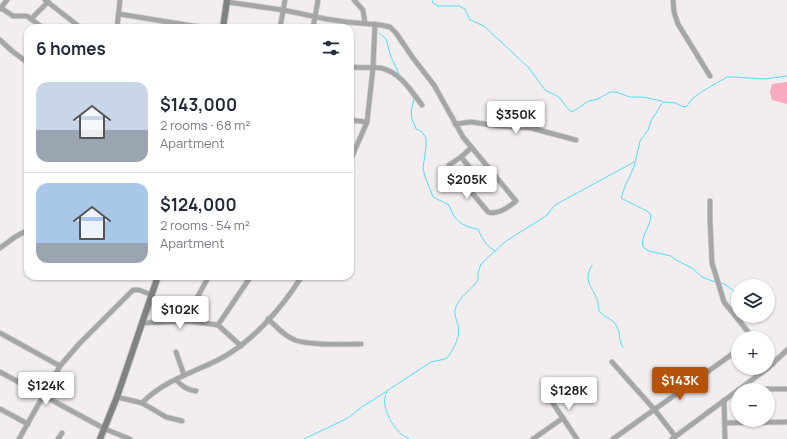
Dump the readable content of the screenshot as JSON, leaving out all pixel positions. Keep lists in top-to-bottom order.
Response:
{
  "page": {
    "heading": "6 homes",
    "list": [
      {
        "name": "$143,000",
        "note": "2 rooms · 68 m² · Apartment"
      },
      {
        "name": "$124,000",
        "note": "2 rooms · 54 m² · Apartment"
      }
    ],
    "price": [
      "$350K",
      "$205K",
      "$102K",
      "$143K",
      "$124K",
      "$128K"
    ],
    "map_buttons": ["+", "−"]
  }
}
